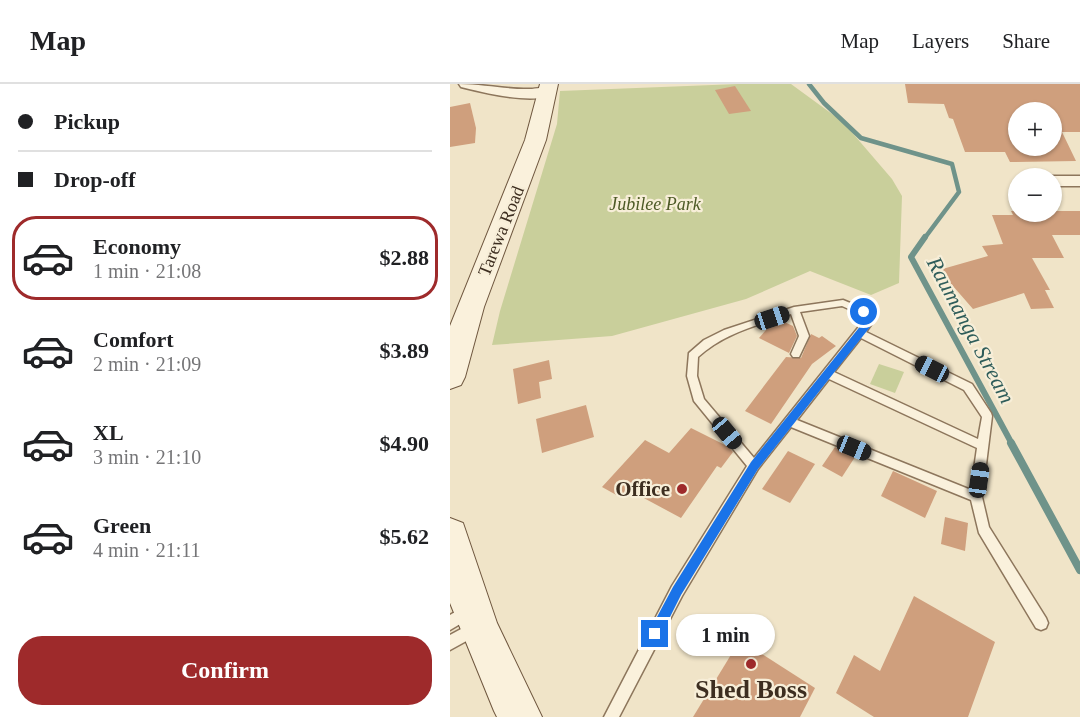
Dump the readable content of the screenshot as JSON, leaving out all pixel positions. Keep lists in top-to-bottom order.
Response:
{
  "streets": {
    "main road": ["Tarewa Road"]
  },
  "water": ["Raumanga Stream"],
  "parks": ["Jubilee Park"],
  "places": ["Office", "Shed Boss"],
  "page": {
    "header": "Map",
    "nav": ["Map", "Layers", "Share"],
    "banner": ["Pickup", "Drop-off"],
    "map_buttons": ["+", "−"],
    "list": [
      {
        "name": "Economy",
        "note": "1 min · 21:08",
        "value": "$2.88"
      },
      {
        "name": "Comfort",
        "note": "2 min · 21:09",
        "value": "$3.89"
      },
      {
        "name": "XL",
        "note": "3 min · 21:10",
        "value": "$4.90"
      },
      {
        "name": "Green",
        "note": "4 min · 21:11",
        "value": "$5.62"
      }
    ],
    "bubble": "1 min",
    "buttons": "Confirm"
  }
}
